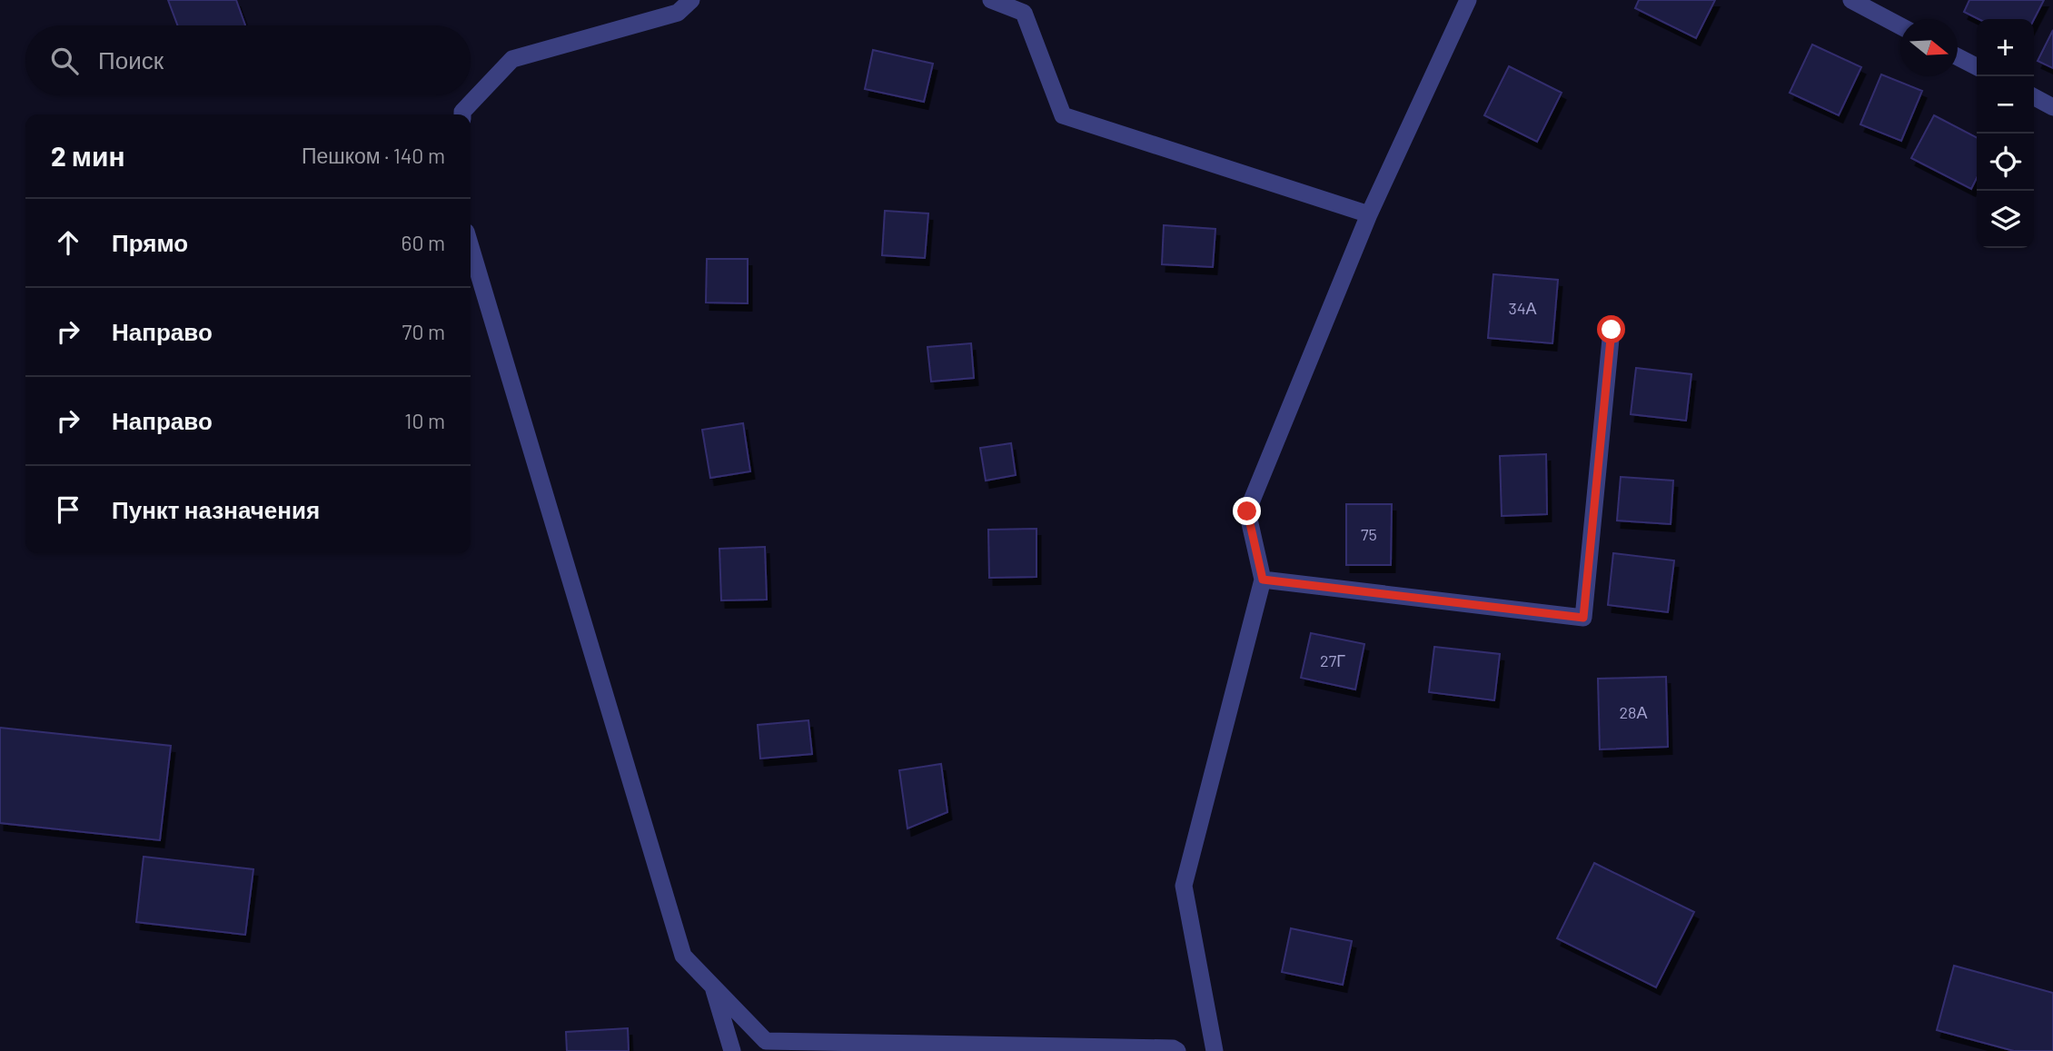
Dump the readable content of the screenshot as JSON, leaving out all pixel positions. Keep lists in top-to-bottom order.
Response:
{
  "house_numbers": [
    "34А",
    "75",
    "27Г",
    "28А"
  ],
  "north": "right",
  "page": {
    "map_buttons": ["+", "−"],
    "search": "Поиск",
    "heading": ["2 мин", "Пешком · 140 m"],
    "list": [
      ["Прямо", "60 m"],
      ["Направо", "70 m"],
      ["Направо", "10 m"],
      "Пункт назначения"
    ]
  }
}
